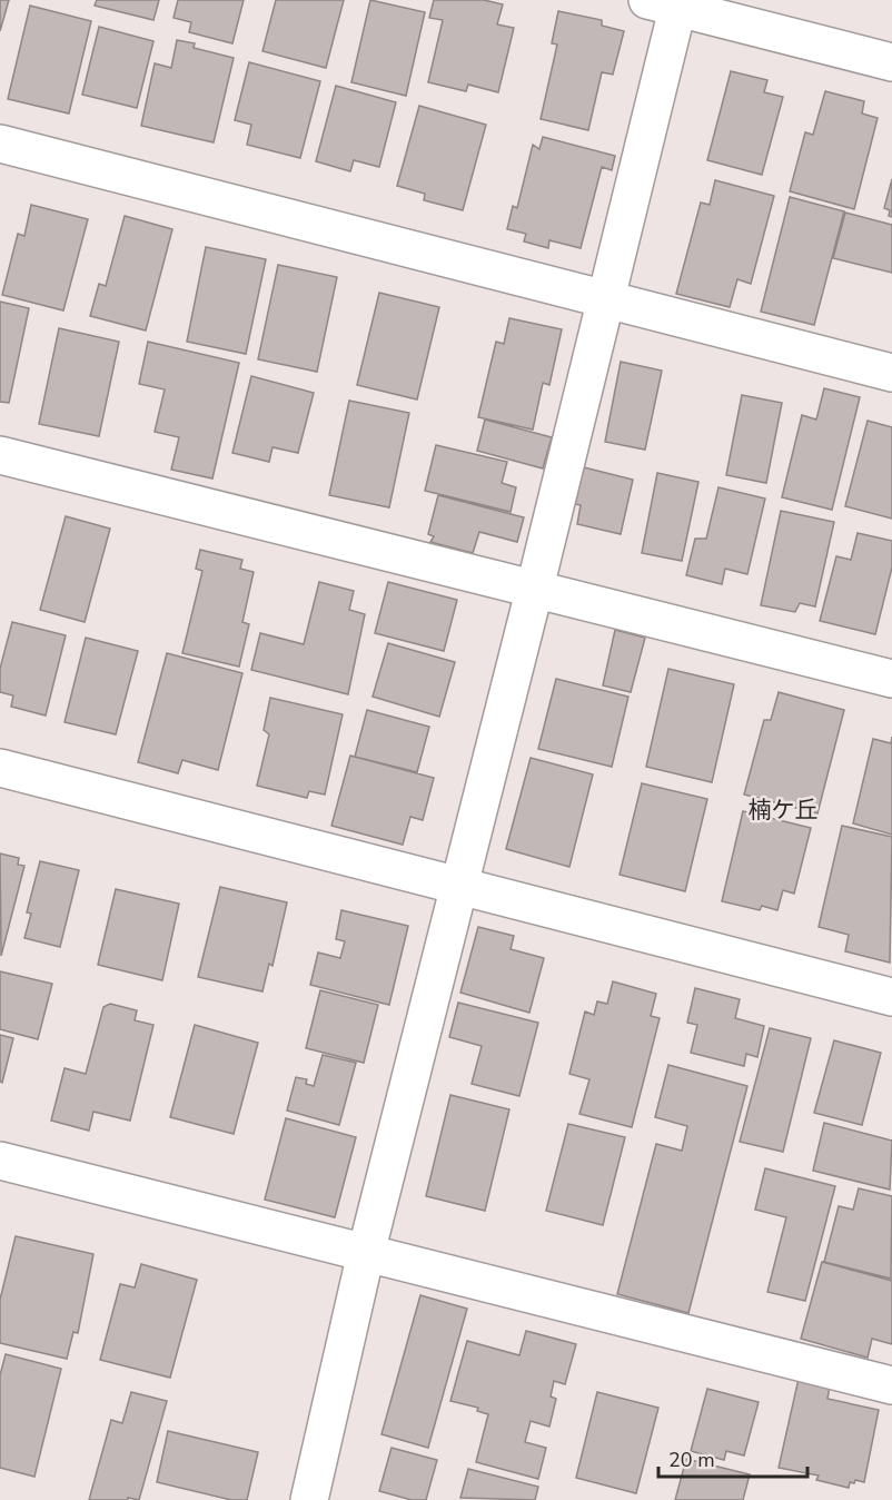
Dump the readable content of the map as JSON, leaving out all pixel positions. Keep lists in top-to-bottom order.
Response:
{
  "districts": ["楠ケ丘"],
  "scale_bar": "20 m"
}
